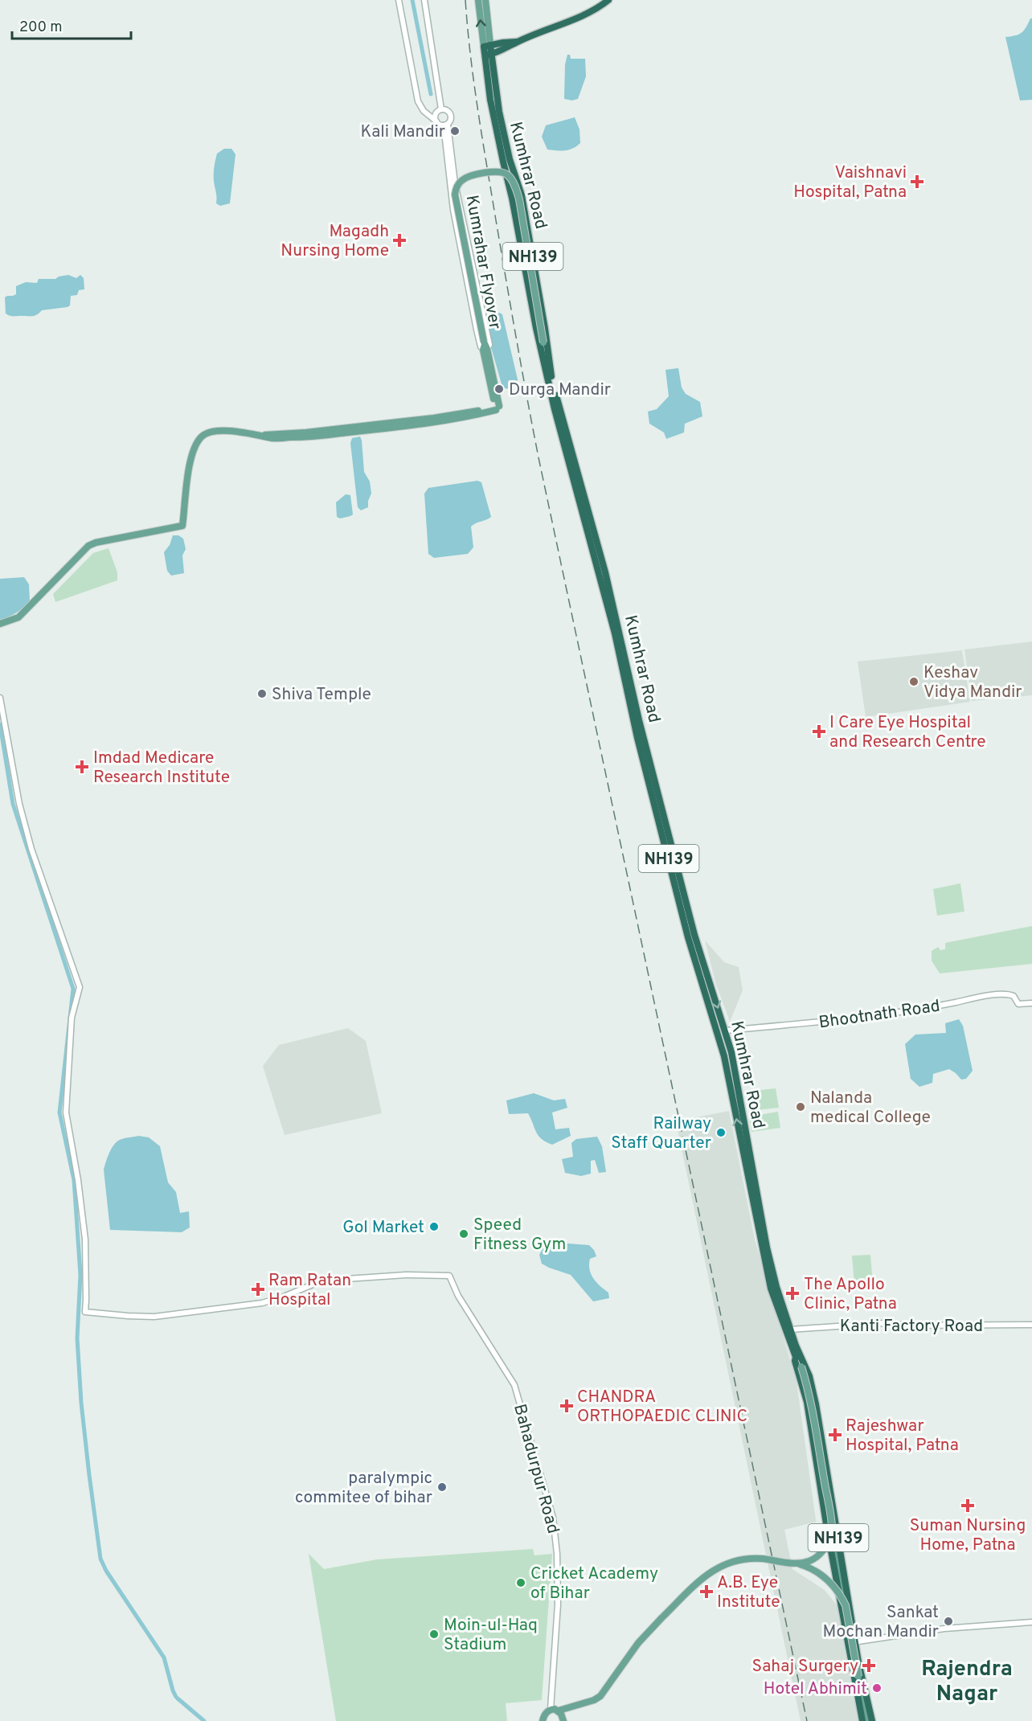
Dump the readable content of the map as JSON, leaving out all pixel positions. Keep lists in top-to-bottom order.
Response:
{
  "streets": {
    "highway": ["Kumhrar Road", "NH139"],
    "main road": ["Kumrahar Flyover"],
    "street": ["Bhootnath Road", "Kanti Factory Road", "Bahadurpur Road"]
  },
  "crossings": [
    ["Kumhrar Road", "NH139"],
    ["Kumhrar Road", "Kumrahar Flyover"],
    ["Kumhrar Road", "Bhootnath Road"],
    ["NH139", "Kumrahar Flyover"],
    ["NH139", "Kanti Factory Road"]
  ],
  "districts": ["Rajendra Nagar"],
  "places": {
    "other": [
      "Kali Mandir",
      "Durga Mandir",
      "Keshav Vidya Mandir",
      "Shiva Temple",
      "Nalanda medical College",
      "Railway Staff Quarter",
      "Gol Market",
      "Speed Fitness Gym",
      "paralympic commitee of bihar",
      "Cricket Academy of Bihar",
      "Sankat Mochan Mandir",
      "Moin-ul-Haq Stadium",
      "Hotel Abhimit"
    ],
    "health": [
      "Vaishnavi Hospital, Patna",
      "Magadh Nursing Home",
      "I Care Eye Hospital and Research Centre",
      "Imdad Medicare Research Institute",
      "Ram Ratan Hospital",
      "The Apollo Clinic, Patna",
      "CHANDRA ORTHOPAEDIC CLINIC",
      "Rajeshwar Hospital, Patna",
      "Suman Nursing Home, Patna",
      "A.B. Eye Institute",
      "Sahaj Surgery"
    ]
  },
  "scale_bar": "200 m"
}
